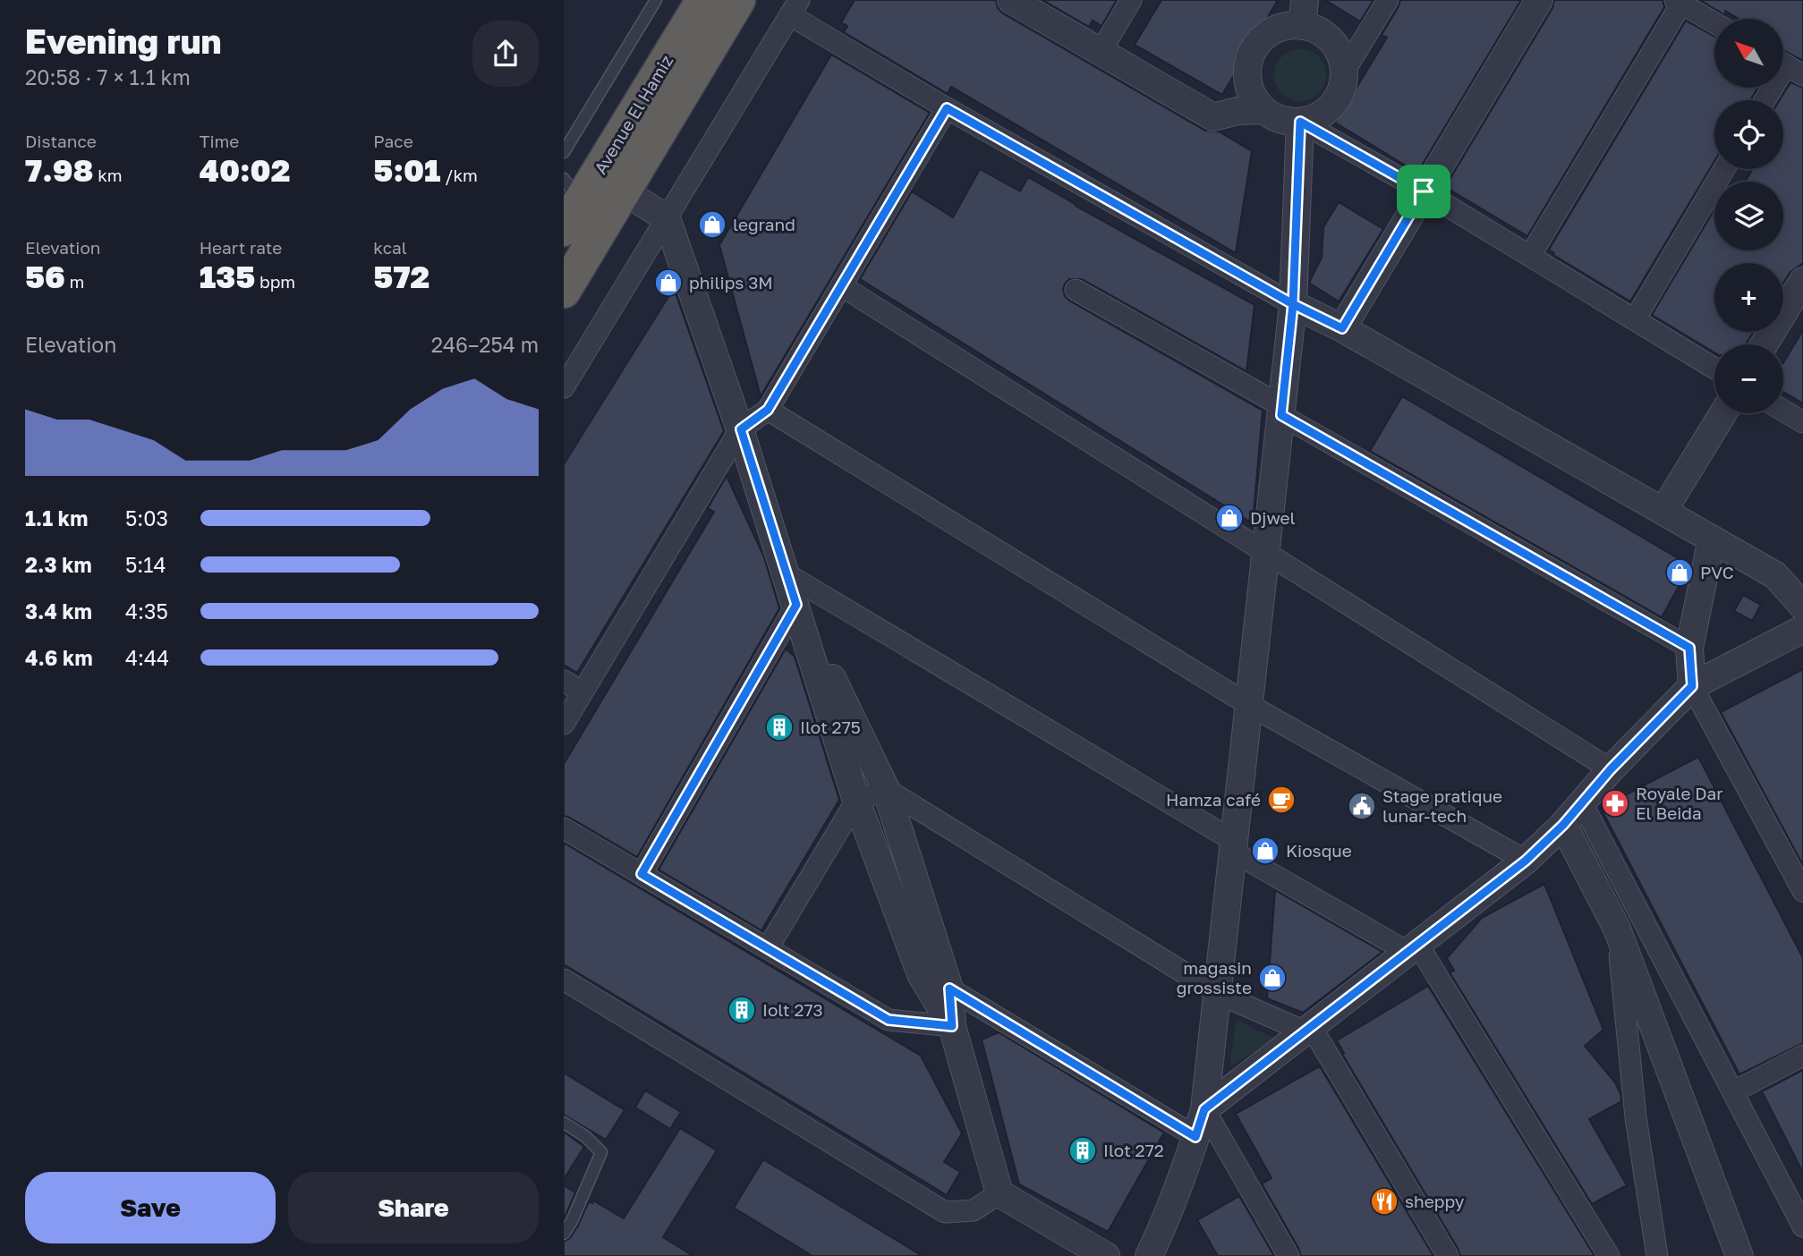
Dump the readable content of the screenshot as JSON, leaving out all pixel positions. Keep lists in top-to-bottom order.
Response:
{
  "streets": {
    "highway": ["Avenue El Hamiz"]
  },
  "places": {
    "shop": [
      "legrand",
      "philips 3M",
      "Djwel",
      "PVC",
      "Kiosque",
      "magasin grossiste"
    ],
    "building": ["Ilot 275", "Iolt 273", "Ilot 272"],
    "cafe": ["Hamza café"],
    "pharmacy": ["Royale Dar El Beida"],
    "public building": ["Stage pratique lunar-tech"],
    "restaurant": ["sheppy"]
  },
  "north": "top left",
  "page": {
    "heading": ["Evening run", "20:58 · 7 × 1.1 km"],
    "map_buttons": ["+", "−"],
    "stats": [
      ["Distance", "7.98 km"],
      ["Time", "40:02"],
      ["Pace", "5:01 /km"],
      ["Elevation", "56 m"],
      ["Heart rate", "135 bpm"],
      ["kcal", "572"]
    ],
    "chart": ["Elevation", "246–254 m"],
    "list": [
      {
        "name": "1.1 km",
        "note": "5:03"
      },
      {
        "name": "2.3 km",
        "note": "5:14"
      },
      {
        "name": "3.4 km",
        "note": "4:35"
      },
      {
        "name": "4.6 km",
        "note": "4:44"
      }
    ],
    "buttons": ["Save", "Share"]
  }
}
